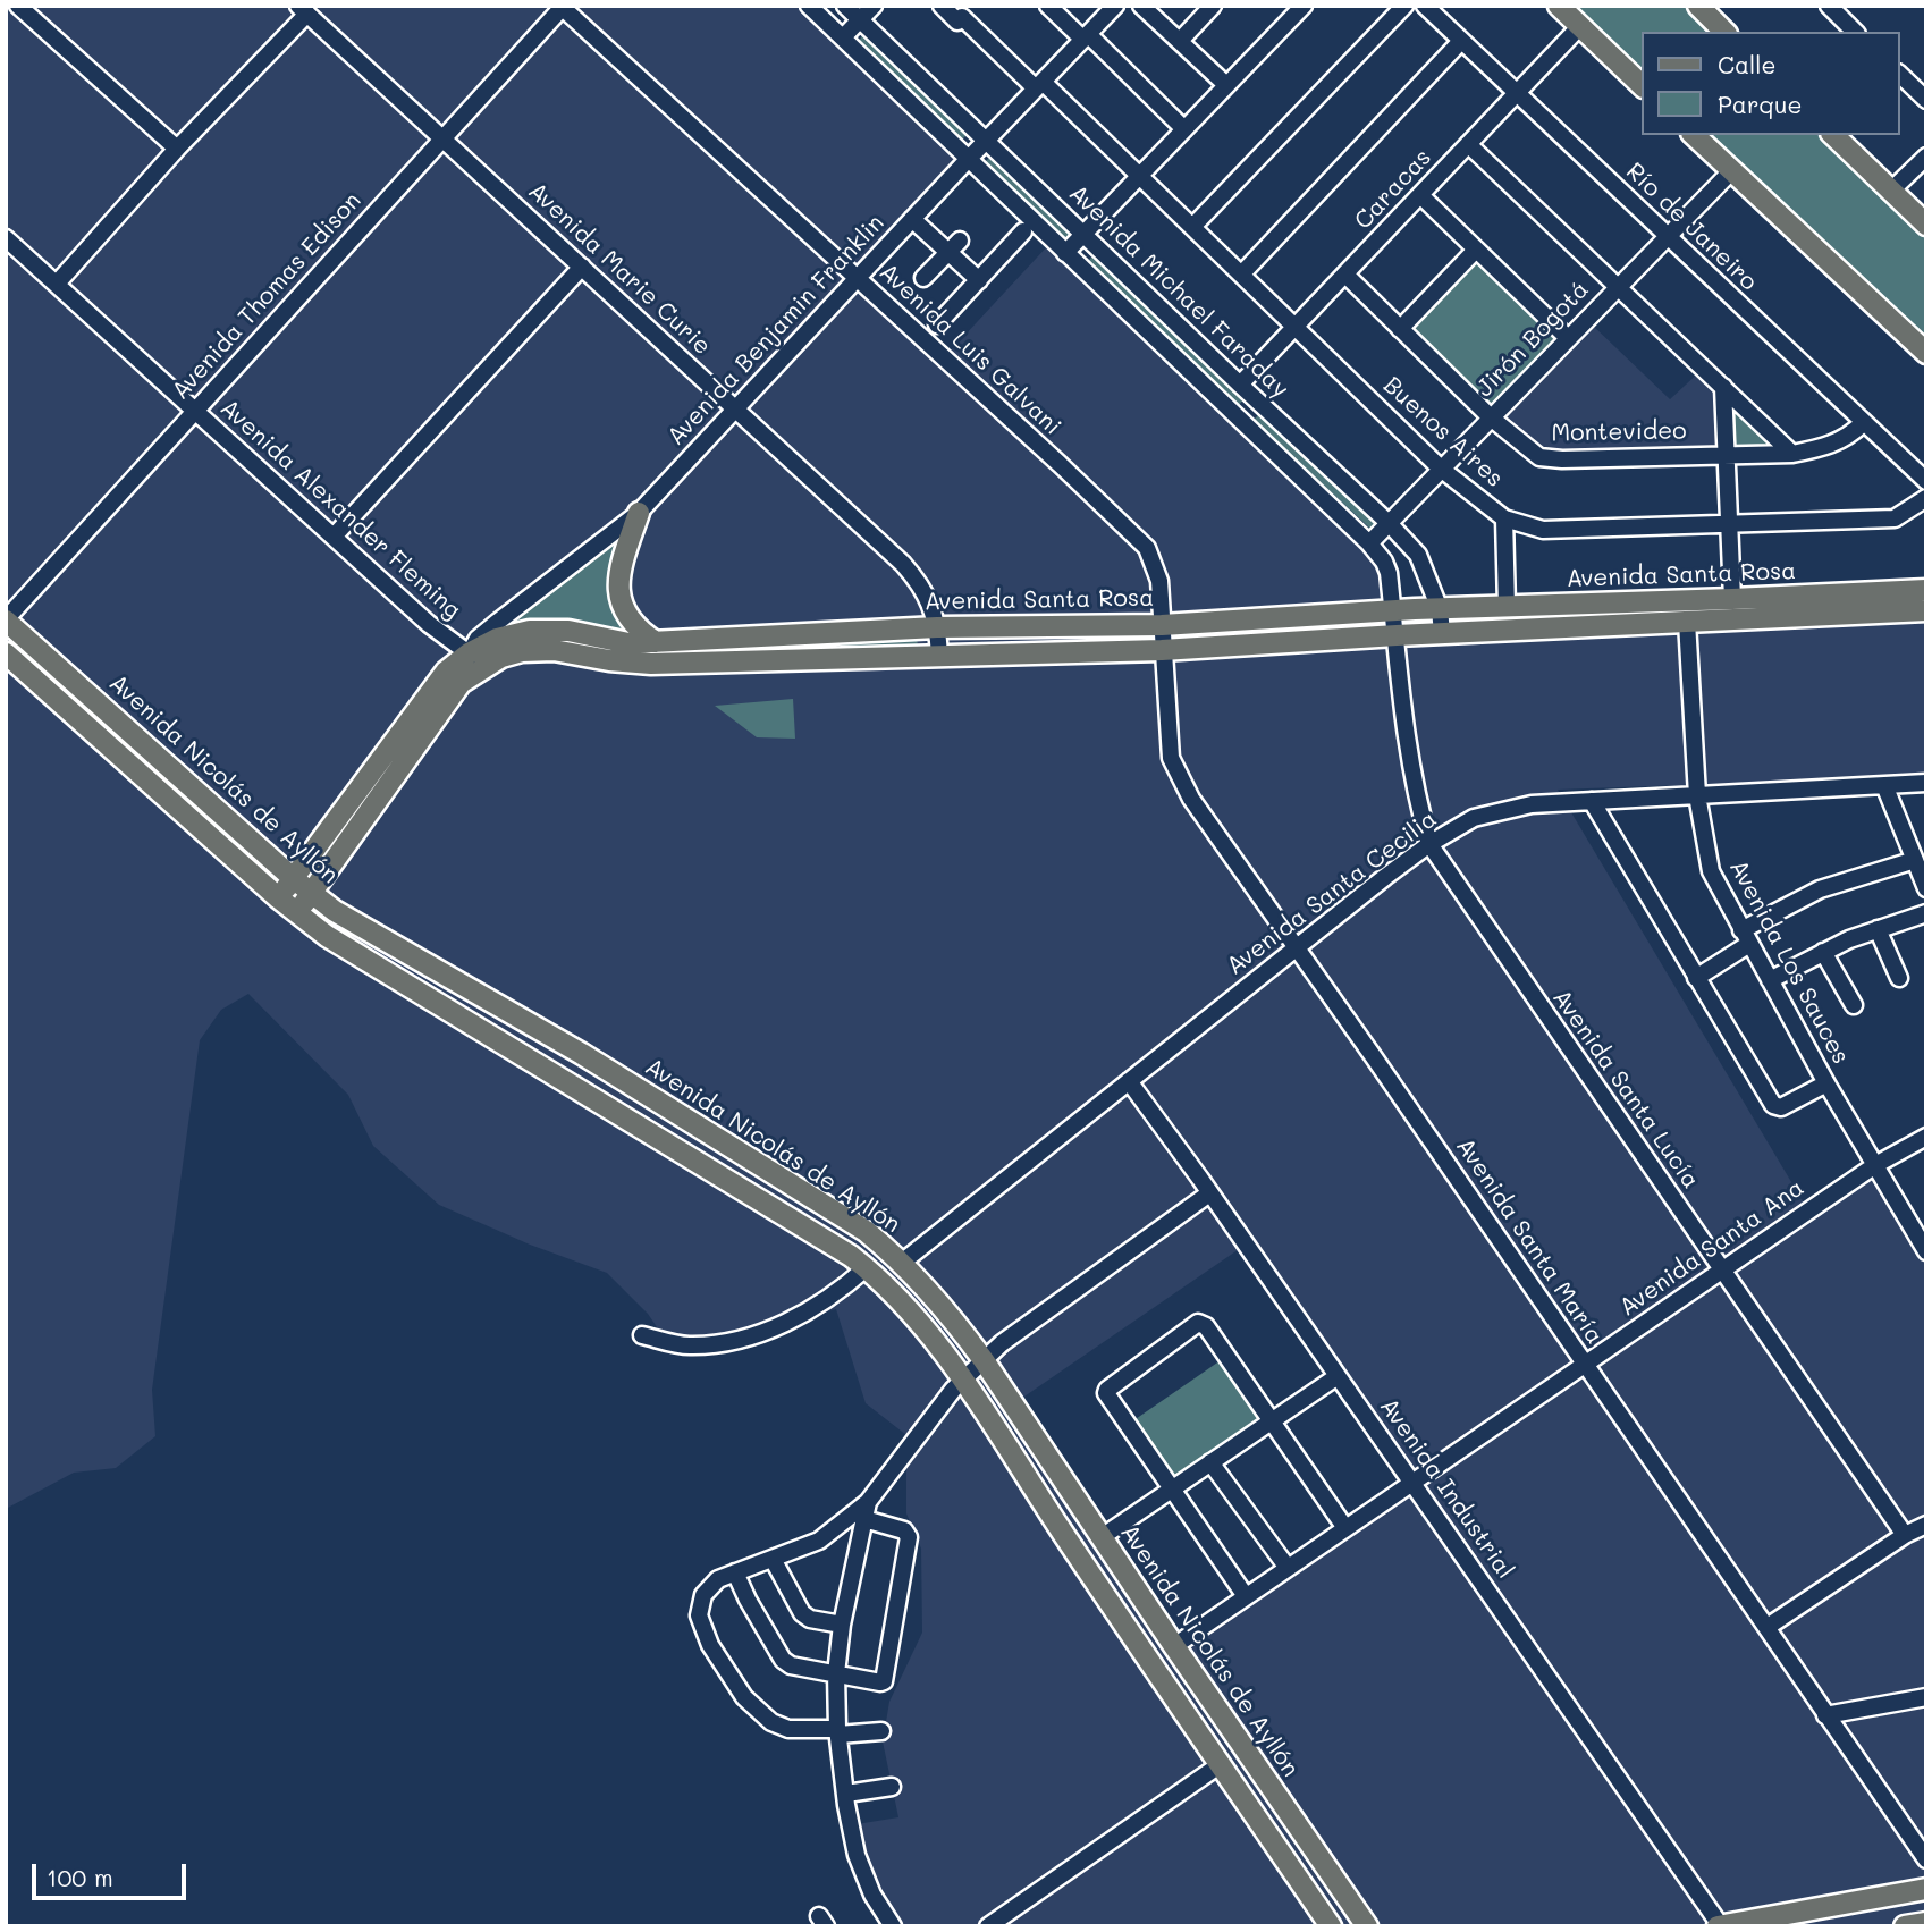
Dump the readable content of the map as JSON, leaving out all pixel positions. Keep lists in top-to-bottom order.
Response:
{
  "streets": {
    "main road": ["Avenida Santa Rosa", "Avenida Nicolás de Ayllón"],
    "street": [
      "Caracas",
      "Río de Janeiro",
      "Avenida Marie Curie",
      "Avenida Michael Faraday",
      "Avenida Thomas Edison",
      "Avenida Benjamin Franklin",
      "Jirón Bogotá",
      "Avenida Luis Galvani",
      "Buenos Aires",
      "Montevideo",
      "Avenida Alexander Fleming",
      "Avenida Santa Cecilia",
      "Avenida Los Sauces",
      "Avenida Santa Lucía",
      "Avenida Santa María",
      "Avenida Santa Ana",
      "Avenida Industrial"
    ]
  },
  "crossings": [
    ["Caracas", "Río de Janeiro"],
    ["Caracas", "Avenida Michael Faraday"],
    ["Caracas", "Buenos Aires"],
    ["Caracas", "Montevideo"],
    ["Río de Janeiro", "Jirón Bogotá"],
    ["Río de Janeiro", "Montevideo"],
    ["Avenida Marie Curie", "Avenida Thomas Edison"],
    ["Avenida Marie Curie", "Avenida Benjamin Franklin"],
    ["Avenida Marie Curie", "Avenida Santa Rosa"],
    ["Avenida Michael Faraday", "Avenida Benjamin Franklin"],
    ["Avenida Michael Faraday", "Jirón Bogotá"],
    ["Avenida Michael Faraday", "Avenida Santa Rosa"],
    ["Avenida Michael Faraday", "Avenida Santa Lucía"],
    ["Avenida Thomas Edison", "Avenida Luis Galvani"],
    ["Avenida Thomas Edison", "Avenida Alexander Fleming"],
    ["Avenida Thomas Edison", "Avenida Nicolás de Ayllón"],
    ["Avenida Benjamin Franklin", "Avenida Luis Galvani"],
    ["Avenida Benjamin Franklin", "Buenos Aires"],
    ["Avenida Benjamin Franklin", "Avenida Alexander Fleming"],
    ["Avenida Benjamin Franklin", "Avenida Santa Rosa"],
    ["Jirón Bogotá", "Buenos Aires"],
    ["Jirón Bogotá", "Montevideo"],
    ["Avenida Luis Galvani", "Avenida Santa Rosa"],
    ["Avenida Luis Galvani", "Avenida Santa María"],
    ["Avenida Alexander Fleming", "Avenida Santa Rosa"],
    ["Avenida Santa Rosa", "Avenida Nicolás de Ayllón"],
    ["Avenida Santa Rosa", "Avenida Los Sauces"],
    ["Avenida Santa Rosa", "Avenida Santa Lucía"],
    ["Avenida Santa Rosa", "Avenida Santa María"],
    ["Avenida Nicolás de Ayllón", "Avenida Santa Cecilia"],
    ["Avenida Nicolás de Ayllón", "Avenida Santa Ana"],
    ["Avenida Santa Cecilia", "Avenida Los Sauces"],
    ["Avenida Santa Cecilia", "Avenida Santa Lucía"],
    ["Avenida Santa Cecilia", "Avenida Santa María"],
    ["Avenida Santa Cecilia", "Avenida Industrial"],
    ["Avenida Los Sauces", "Avenida Santa Ana"],
    ["Avenida Santa Lucía", "Avenida Santa Ana"],
    ["Avenida Santa María", "Avenida Santa Ana"],
    ["Avenida Santa Ana", "Avenida Industrial"]
  ],
  "legend": ["Calle", "Parque"],
  "scale_bar": "100 m"
}
